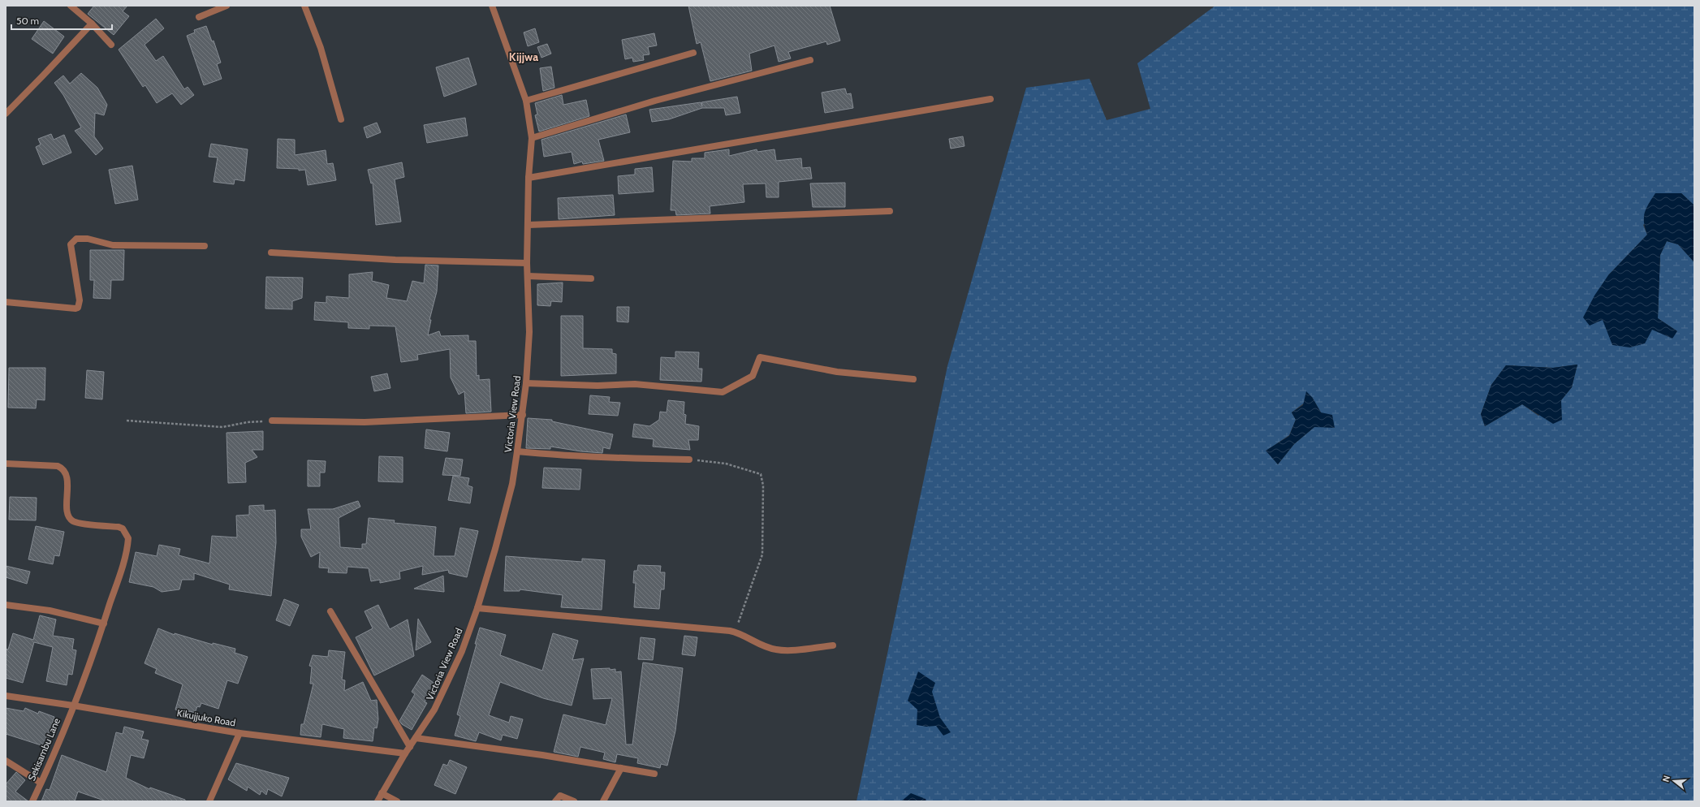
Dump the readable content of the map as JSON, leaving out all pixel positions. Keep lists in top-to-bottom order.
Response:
{
  "streets": {
    "street": ["Victoria View Road", "Kikujjuko Road", "Sekisambu Lane"]
  },
  "crossings": [
    ["Victoria View Road", "Kikujjuko Road"],
    ["Kikujjuko Road", "Sekisambu Lane"]
  ],
  "districts": ["Kijjwa"],
  "scale_bar": "50 m",
  "north": "left"
}
